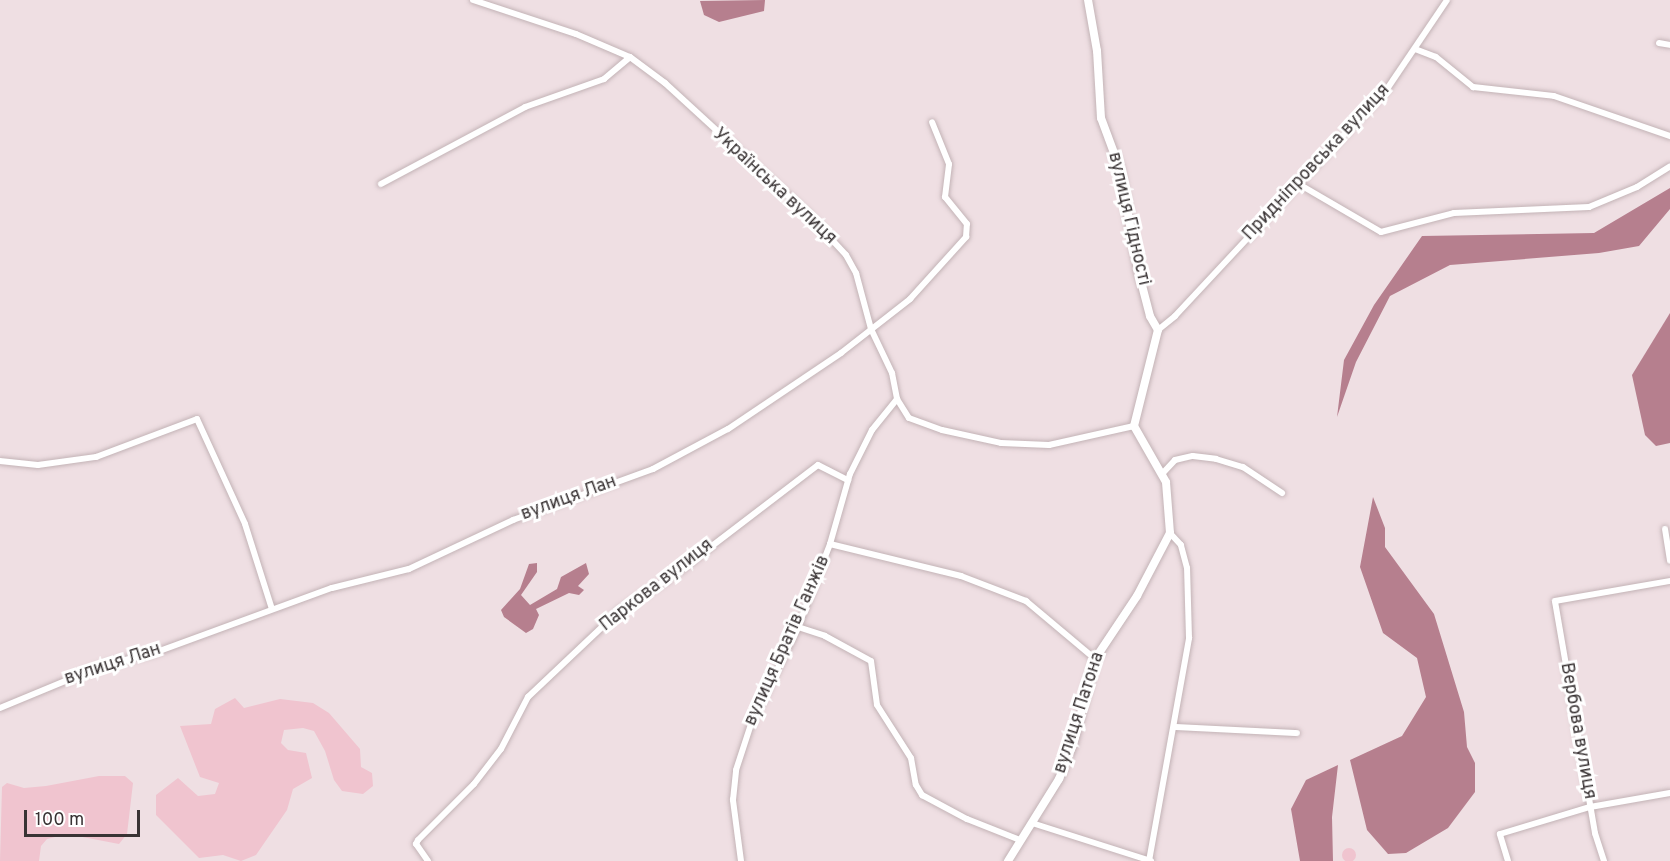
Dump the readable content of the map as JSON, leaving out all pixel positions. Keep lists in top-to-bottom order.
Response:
{
  "streets": {
    "street": [
      "Придніпровська вулиця",
      "Українська вулиця",
      "вулиця Гідності",
      "вулиця Лан",
      "Паркова вулиця",
      "вулиця Братів Ганжів",
      "вулиця Патона",
      "Вербова вулиця"
    ]
  },
  "crossings": [
    ["Придніпровська вулиця", "вулиця Гідності"],
    ["Українська вулиця", "вулиця Лан"],
    ["Українська вулиця", "вулиця Братів Ганжів"],
    ["Паркова вулиця", "вулиця Братів Ганжів"]
  ],
  "scale_bar": "100 m"
}
